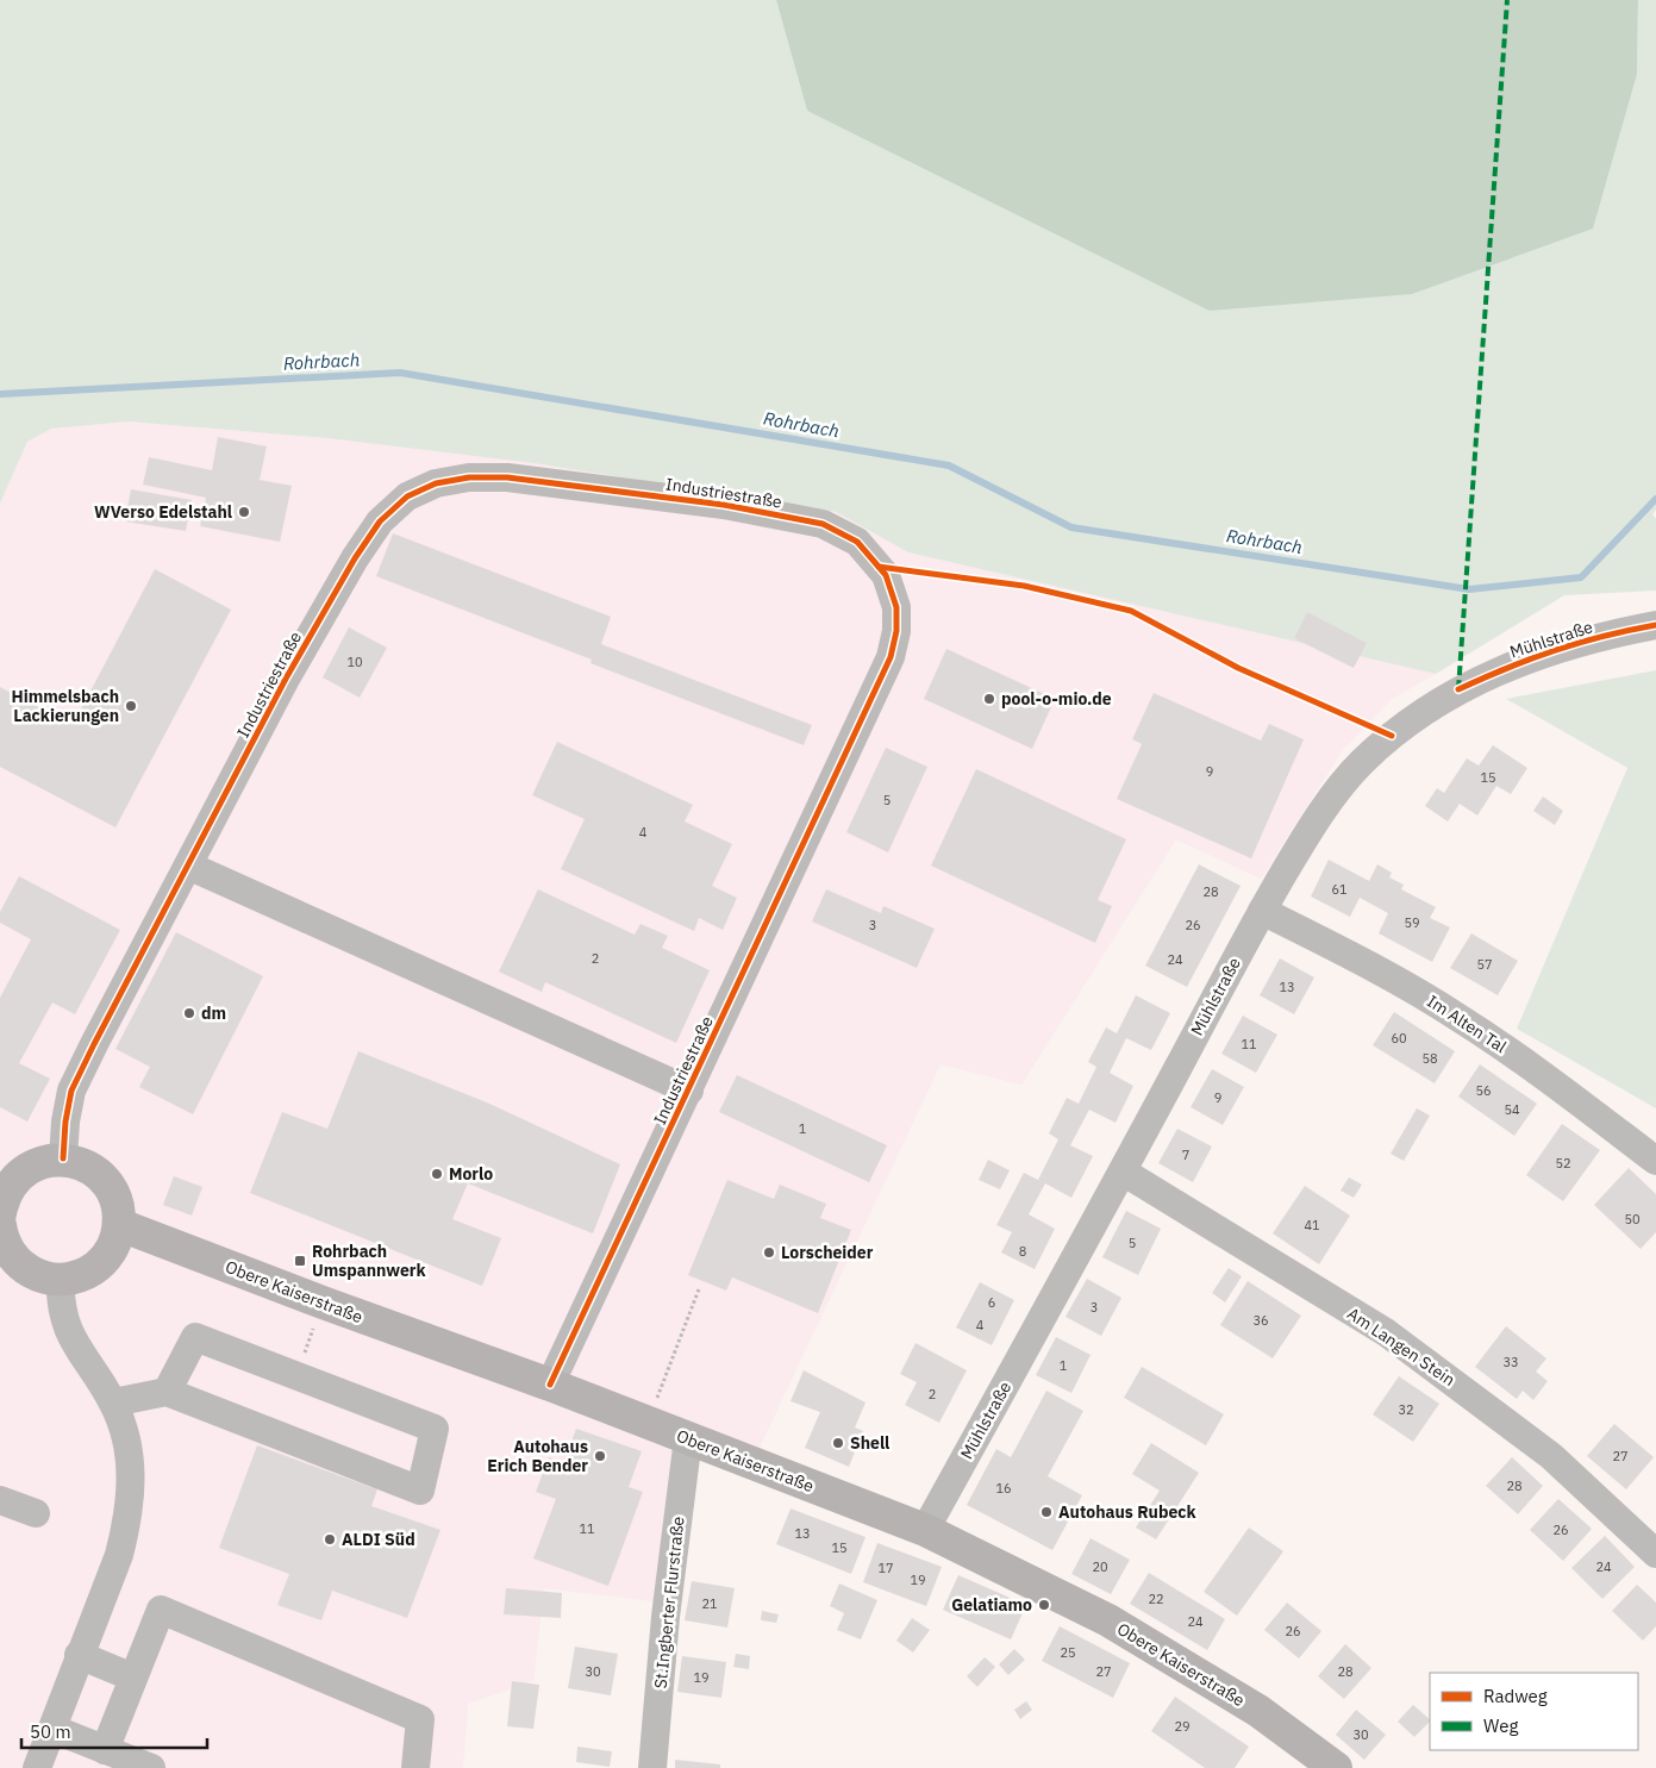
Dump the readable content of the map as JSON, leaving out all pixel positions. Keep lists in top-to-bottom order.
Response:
{
  "streets": {
    "main road": ["Obere Kaiserstraße"],
    "street": [
      "Industriestraße",
      "Mühlstraße",
      "Im Alten Tal",
      "Am Langen Stein",
      "St.Ingberter Flurstraße"
    ]
  },
  "crossings": [
    ["Industriestraße", "Obere Kaiserstraße"],
    ["Mühlstraße", "Im Alten Tal"],
    ["Mühlstraße", "Obere Kaiserstraße"],
    ["Mühlstraße", "Am Langen Stein"],
    ["Obere Kaiserstraße", "St.Ingberter Flurstraße"]
  ],
  "water": ["Rohrbach"],
  "places": {
    "other": [
      "WVerso Edelstahl",
      "pool-o-mio.de",
      "Himmelsbach Lackierungen",
      "dm",
      "Morlo",
      "Lorscheider",
      "Shell",
      "Autohaus Erich Bender",
      "Autohaus Rubeck",
      "ALDI Süd",
      "Gelatiamo"
    ],
    "transit": ["Rohrbach Umspannwerk"]
  },
  "house_numbers": [
    "10",
    "9",
    "15",
    "5",
    "4",
    "61",
    "28",
    "59",
    "3",
    "26",
    "2",
    "24",
    "57",
    "13",
    "60",
    "11",
    "58",
    "56",
    "9",
    "54",
    "1",
    "7",
    "52",
    "50",
    "41",
    "5",
    "8",
    "6",
    "3",
    "36",
    "4",
    "33",
    "1",
    "2",
    "32",
    "27",
    "28",
    "16",
    "11",
    "26",
    "13",
    "15",
    "20",
    "24",
    "17",
    "19",
    "22",
    "21",
    "24",
    "26",
    "25",
    "30",
    "27",
    "28",
    "19",
    "29",
    "30"
  ],
  "legend": ["Radweg", "Weg"],
  "scale_bar": "50 m"
}
